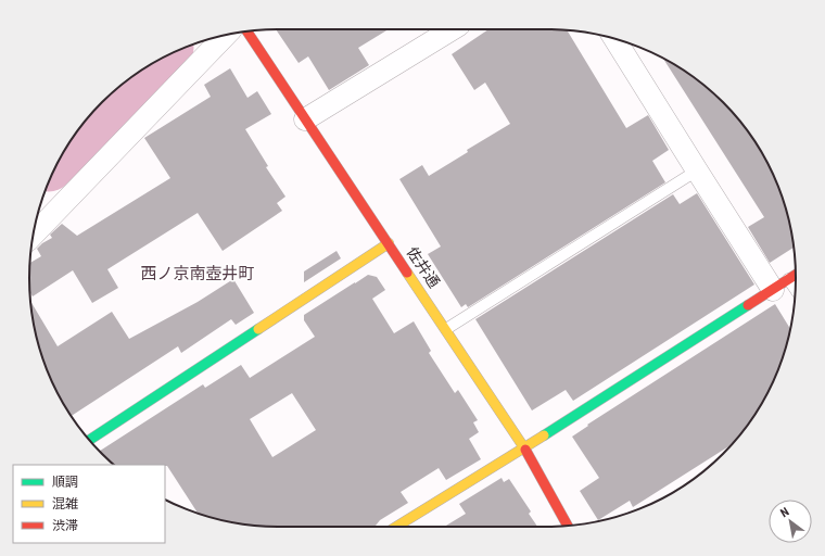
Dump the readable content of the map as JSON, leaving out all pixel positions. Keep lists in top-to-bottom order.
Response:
{
  "streets": {
    "street": ["佐井通"]
  },
  "districts": ["西ノ京南壺井町"],
  "legend": ["順調", "混雑", "渋滞"],
  "north": "top left"
}
